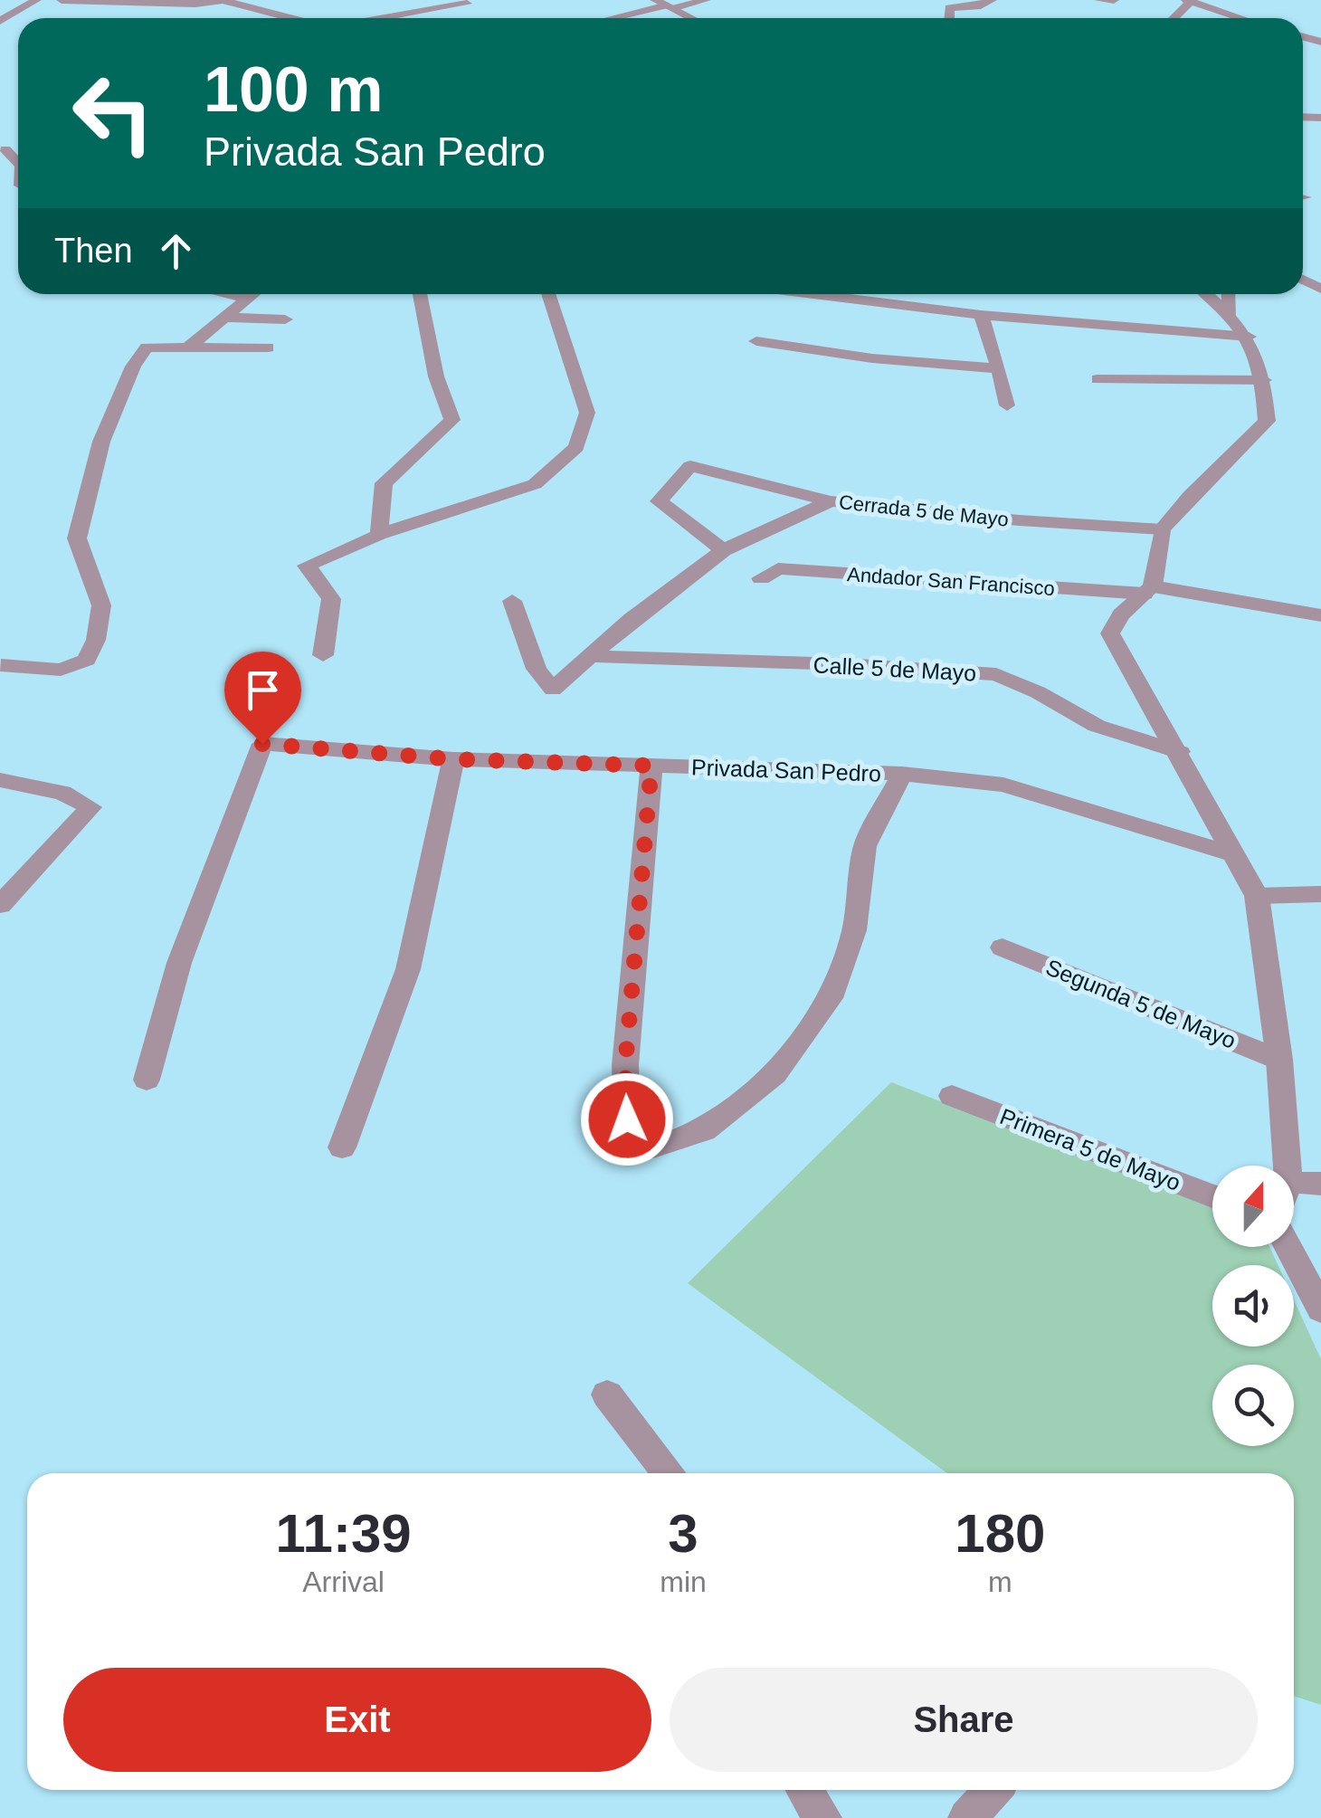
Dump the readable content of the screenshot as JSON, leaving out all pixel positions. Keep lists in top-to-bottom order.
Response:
{
  "streets": {
    "street": [
      "Cerrada 5 de Mayo",
      "Andador San Francisco",
      "Calle 5 de Mayo",
      "Privada San Pedro",
      "Segunda 5 de Mayo",
      "Primera 5 de Mayo"
    ]
  },
  "north": "top",
  "page": {
    "turn": ["100 m", "Privada San Pedro"],
    "then": "Then",
    "eta": [
      "11:39",
      "Arrival",
      "3",
      "min",
      "180",
      "m"
    ],
    "buttons": ["Exit", "Share"]
  }
}
